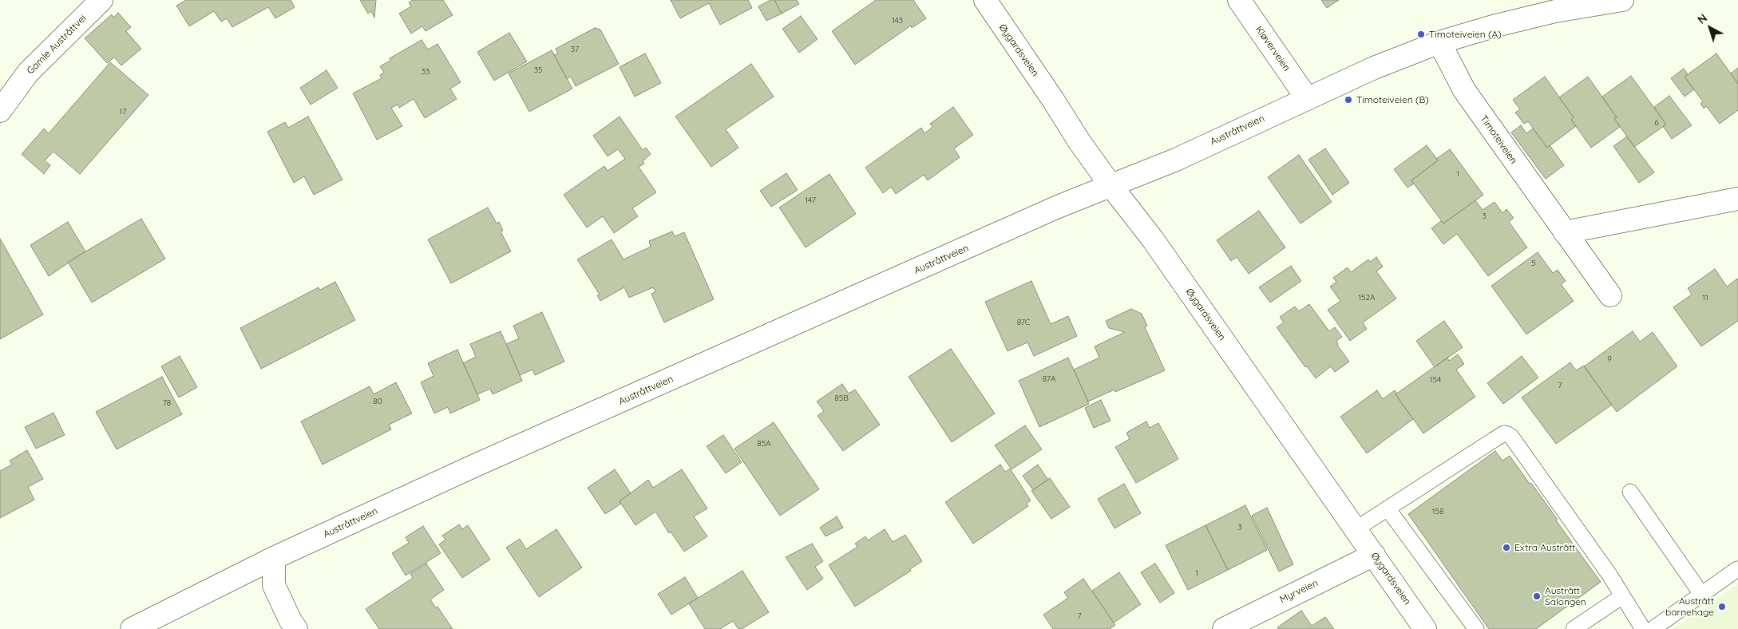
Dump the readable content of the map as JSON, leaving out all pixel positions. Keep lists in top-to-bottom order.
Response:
{
  "streets": {
    "street": [
      "Gamle Austråttvei",
      "Kløverveien",
      "Øygardsveien",
      "Austråttveien",
      "Timoteiveien",
      "Myrveien"
    ]
  },
  "crossings": [
    ["Kløverveien", "Austråttveien"],
    ["Øygardsveien", "Austråttveien"],
    ["Øygardsveien", "Myrveien"],
    ["Austråttveien", "Timoteiveien"]
  ],
  "places": [
    "Timoteiveien (A)",
    "Timoteiveien (B)",
    "Extra Austrått",
    "Austrått Salongen",
    "Austrått barnehage"
  ],
  "house_numbers": [
    "143",
    "37",
    "35",
    "33",
    "17",
    "6",
    "1",
    "147",
    "3",
    "5",
    "152A",
    "11",
    "87C",
    "9",
    "87A",
    "154",
    "7",
    "85B",
    "80",
    "78",
    "85A",
    "158",
    "3",
    "1",
    "7"
  ],
  "north": "top left"
}
